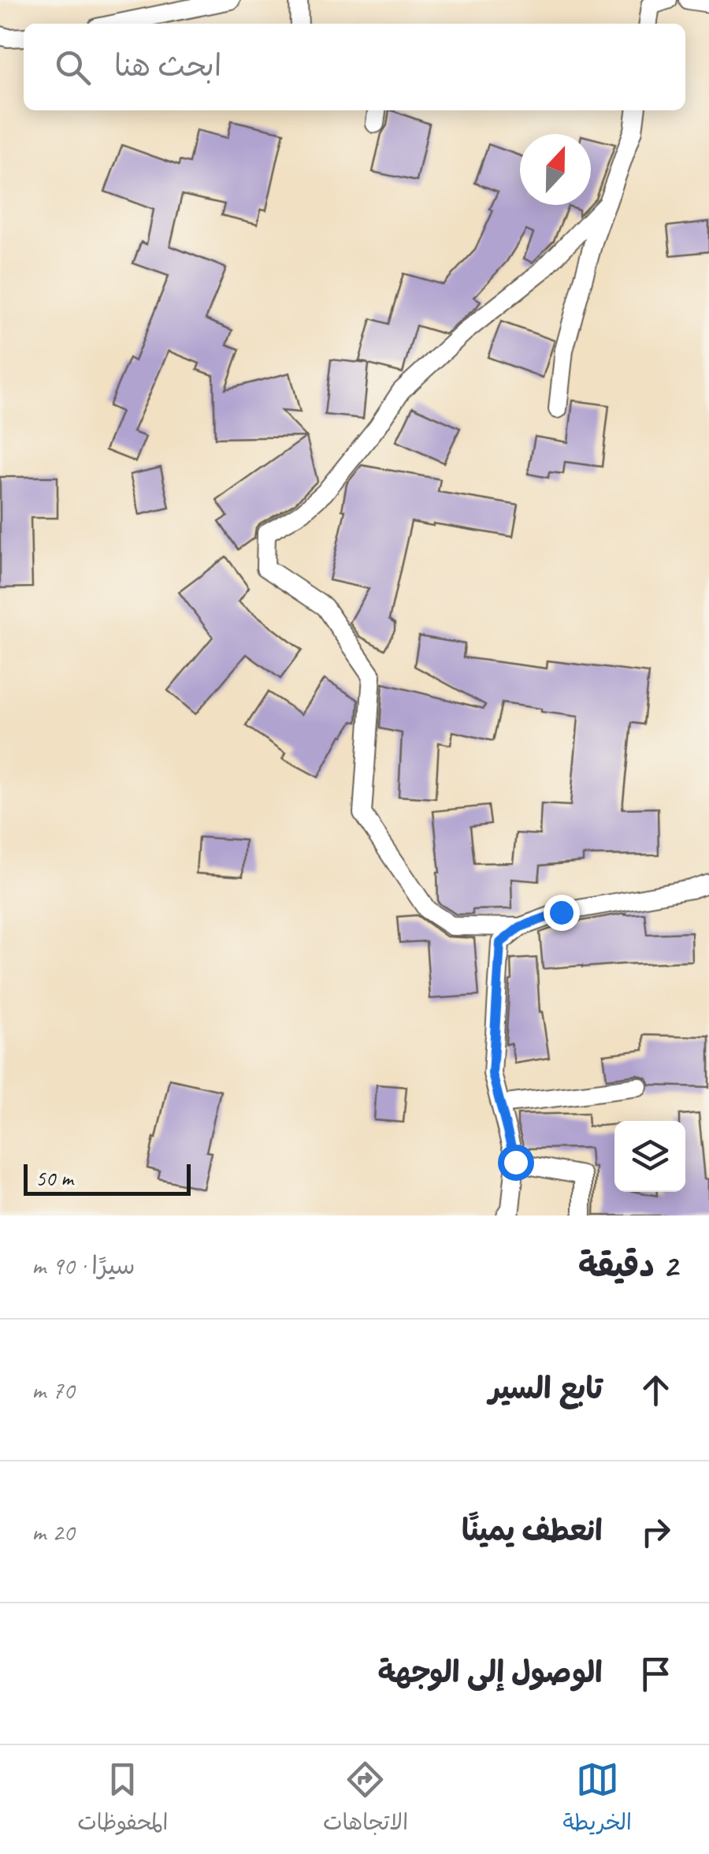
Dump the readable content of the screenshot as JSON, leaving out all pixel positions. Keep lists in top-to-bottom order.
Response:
{
  "scale_bar": "50 m",
  "north": "top",
  "page": {
    "search": "ابحث هنا",
    "scale": "50 m",
    "heading": ["2 دقيقة", "سيرًا · 90 m"],
    "list": [
      ["تابع السير", "70 m"],
      ["انعطف يمينًا", "20 m"],
      "الوصول إلى الوجهة"
    ],
    "nav": ["الخريطة", "الاتجاهات", "المحفوظات"]
  }
}
